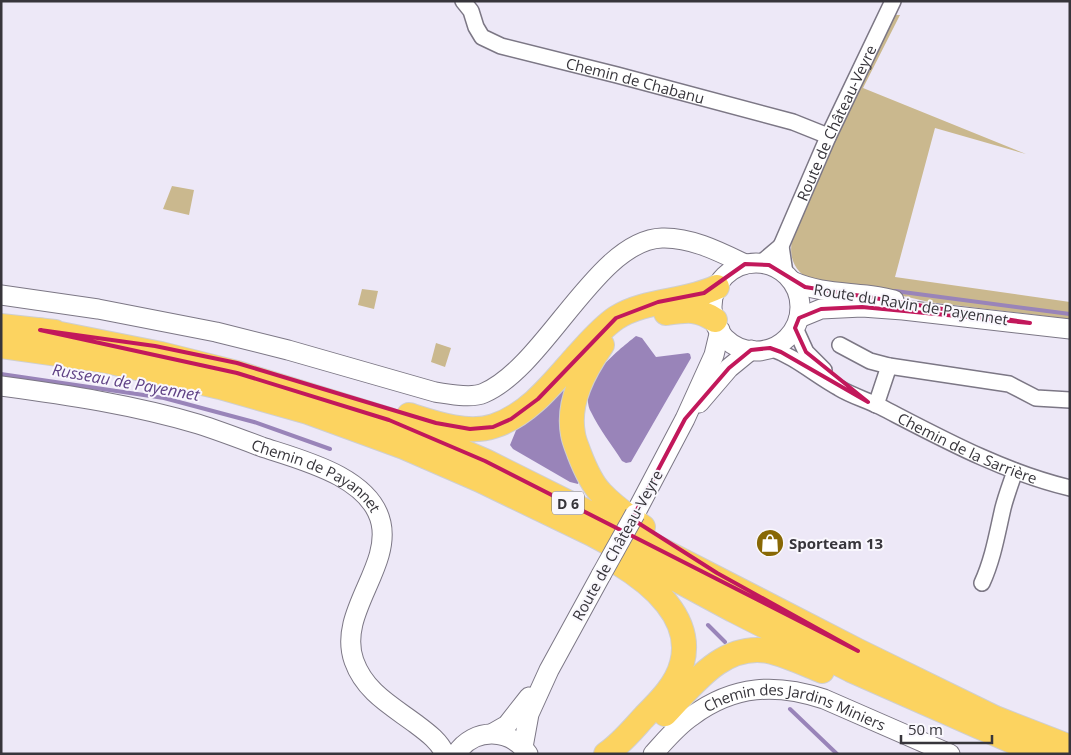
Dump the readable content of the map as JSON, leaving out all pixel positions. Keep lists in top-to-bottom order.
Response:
{
  "streets": {
    "highway": ["D 6"],
    "street": [
      "Chemin de Chabanu",
      "Route de Château-Veyre",
      "Route du Ravin de Payennet",
      "Chemin de la Sarrière",
      "Chemin de Payannet",
      "Chemin des Jardins Miniers"
    ]
  },
  "crossings": [
    ["Chemin de Chabanu", "Route de Château-Veyre"],
    ["Route de Château-Veyre", "Route du Ravin de Payennet"],
    ["Route de Château-Veyre", "Chemin de Payannet"]
  ],
  "water": ["Russeau de Payennet"],
  "places": {
    "shop": ["Sporteam 13"]
  },
  "scale_bar": "50 m"
}
